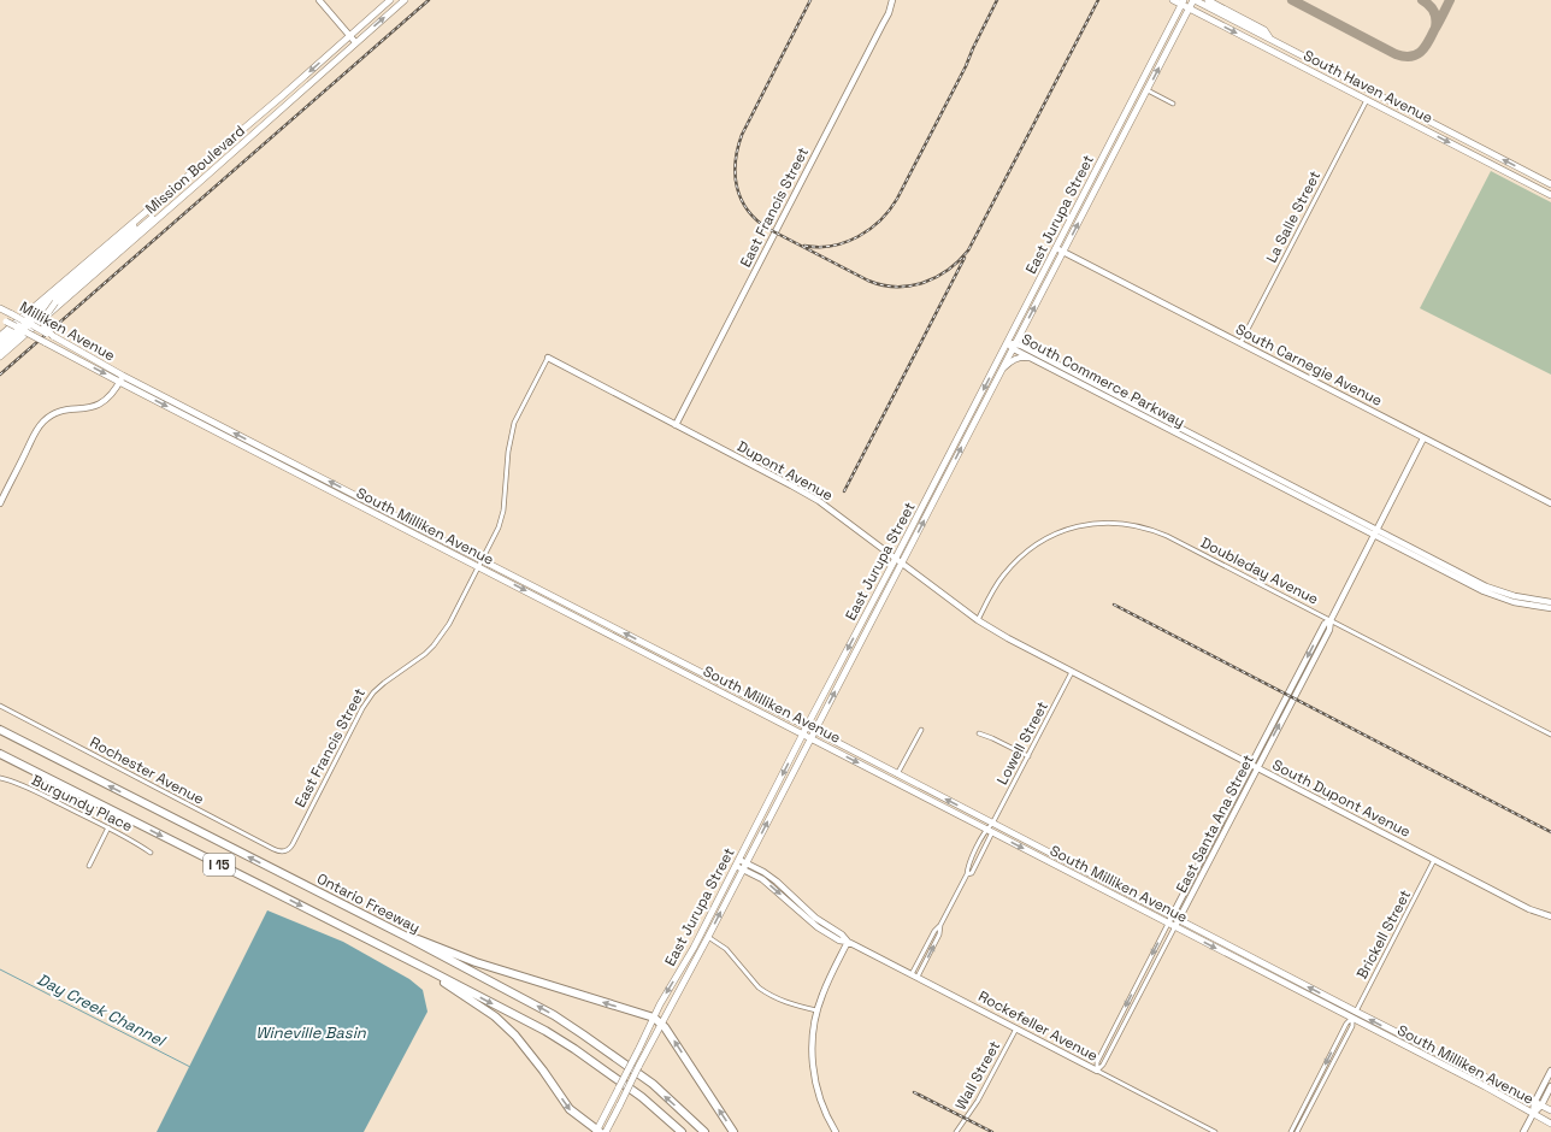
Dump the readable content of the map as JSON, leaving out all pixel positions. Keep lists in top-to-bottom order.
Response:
{
  "streets": {
    "highway": ["I 15", "Ontario Freeway"],
    "main road": [
      "South Haven Avenue",
      "Mission Boulevard",
      "East Jurupa Street",
      "Milliken Avenue",
      "South Milliken Avenue"
    ],
    "street": [
      "East Francis Street",
      "La Salle Street",
      "South Carnegie Avenue",
      "South Commerce Parkway",
      "Dupont Avenue",
      "Doubleday Avenue",
      "Lowell Street",
      "Rochester Avenue",
      "South Dupont Avenue",
      "Burgundy Place",
      "East Santa Ana Street",
      "Brickell Street",
      "Rockefeller Avenue",
      "Wall Street"
    ]
  },
  "crossings": [
    ["South Haven Avenue", "East Jurupa Street"],
    ["South Haven Avenue", "La Salle Street"],
    ["East Francis Street", "Dupont Avenue"],
    ["East Francis Street", "South Milliken Avenue"],
    ["East Francis Street", "Rochester Avenue"],
    ["East Jurupa Street", "South Carnegie Avenue"],
    ["East Jurupa Street", "South Commerce Parkway"],
    ["East Jurupa Street", "Dupont Avenue"],
    ["East Jurupa Street", "South Milliken Avenue"],
    ["East Jurupa Street", "Rockefeller Avenue"],
    ["La Salle Street", "South Carnegie Avenue"],
    ["Milliken Avenue", "South Milliken Avenue"],
    ["South Carnegie Avenue", "East Santa Ana Street"],
    ["South Commerce Parkway", "East Santa Ana Street"],
    ["Dupont Avenue", "Doubleday Avenue"],
    ["Dupont Avenue", "Lowell Street"],
    ["Dupont Avenue", "South Dupont Avenue"],
    ["South Milliken Avenue", "Lowell Street"],
    ["South Milliken Avenue", "East Santa Ana Street"],
    ["South Milliken Avenue", "Brickell Street"],
    ["Doubleday Avenue", "East Santa Ana Street"],
    ["Lowell Street", "Rockefeller Avenue"],
    ["South Dupont Avenue", "East Santa Ana Street"],
    ["South Dupont Avenue", "Brickell Street"],
    ["East Santa Ana Street", "Rockefeller Avenue"],
    ["Rockefeller Avenue", "Wall Street"]
  ],
  "water": ["Day Creek Channel", "Wineville Basin"]
}
